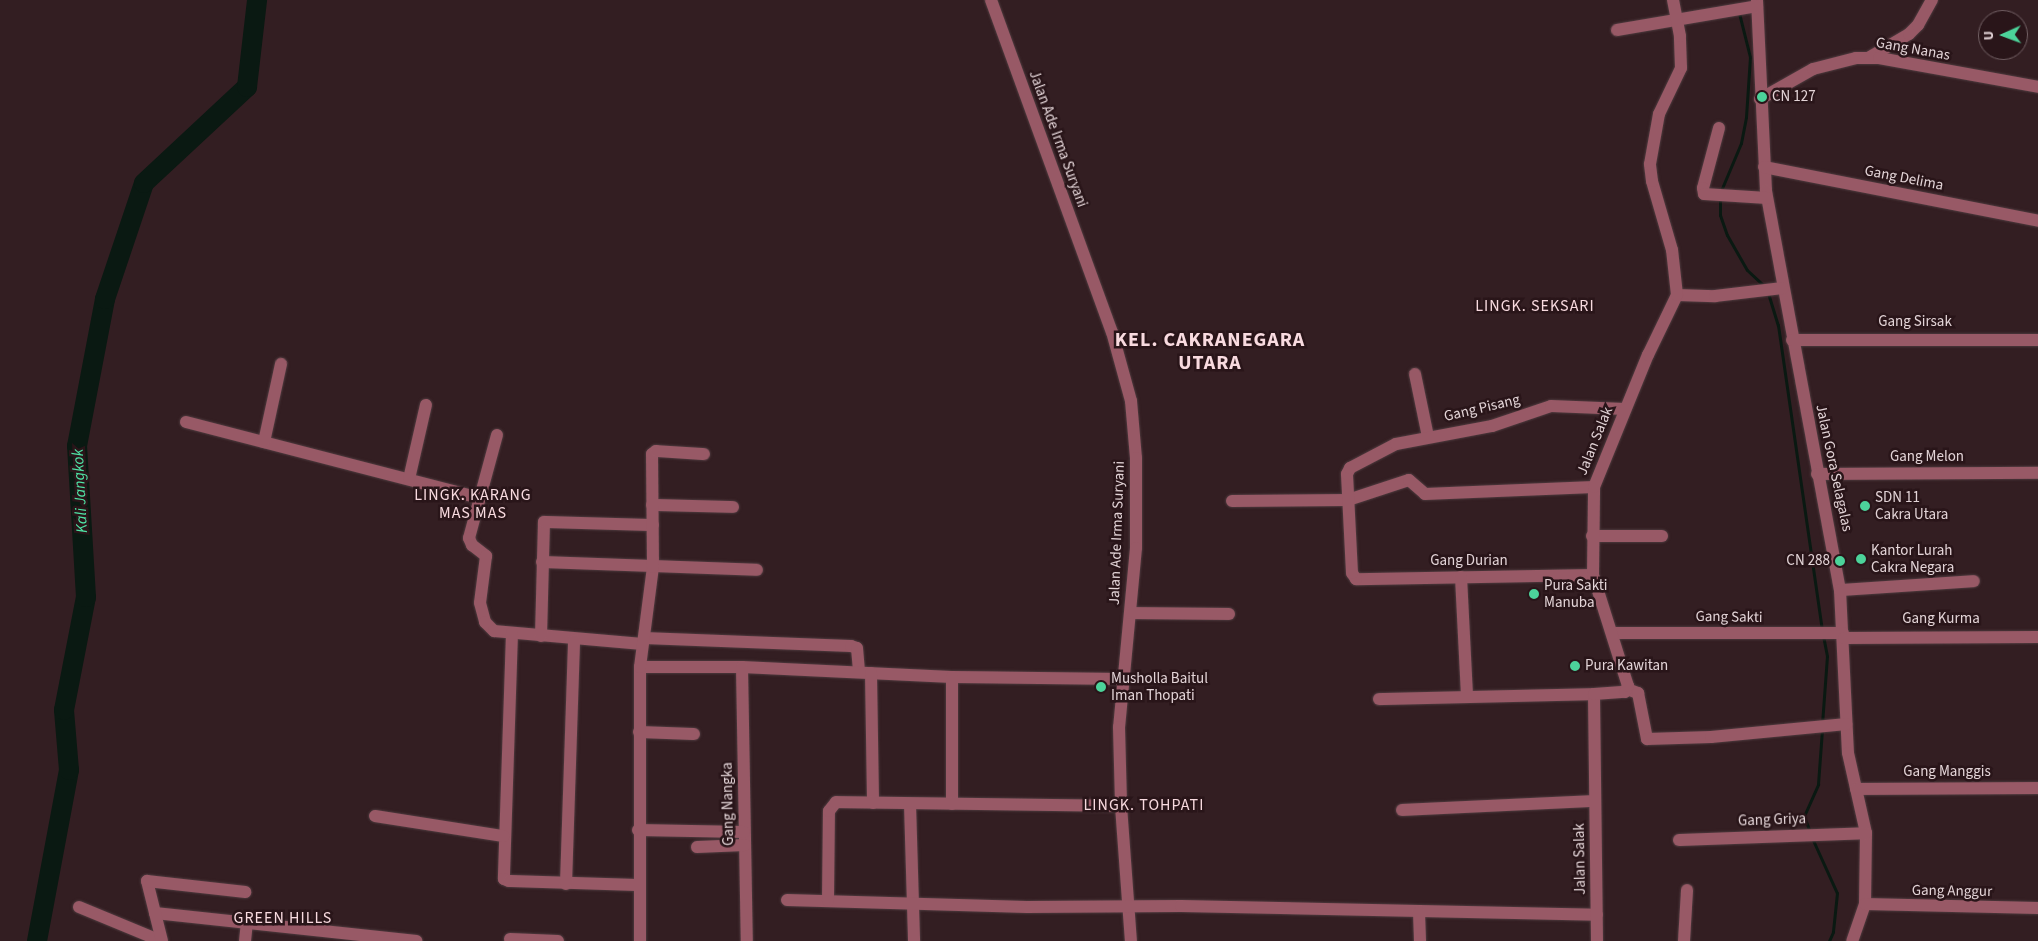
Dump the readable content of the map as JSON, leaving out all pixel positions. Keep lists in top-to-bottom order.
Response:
{
  "streets": {
    "street": [
      "Gang Nanas",
      "Jalan Ade Irma Suryani",
      "Gang Delima",
      "Gang Sirsak",
      "Gang Pisang",
      "Jalan Salak",
      "Gang Melon",
      "Jalan Gora Selagalas",
      "Gang Durian",
      "Gang Sakti",
      "Gang Kurma",
      "Gang Manggis",
      "Gang Nangka",
      "Gang Griya",
      "Gang Anggur"
    ]
  },
  "crossings": [
    ["Gang Nanas", "Jalan Gora Selagalas"],
    ["Gang Delima", "Jalan Gora Selagalas"],
    ["Gang Sirsak", "Jalan Gora Selagalas"],
    ["Gang Pisang", "Jalan Salak"],
    ["Gang Pisang", "Gang Durian"],
    ["Jalan Salak", "Gang Durian"],
    ["Jalan Salak", "Gang Sakti"],
    ["Gang Melon", "Jalan Gora Selagalas"],
    ["Jalan Gora Selagalas", "Gang Sakti"],
    ["Jalan Gora Selagalas", "Gang Kurma"],
    ["Jalan Gora Selagalas", "Gang Manggis"],
    ["Jalan Gora Selagalas", "Gang Griya"],
    ["Jalan Gora Selagalas", "Gang Anggur"],
    ["Gang Sakti", "Gang Kurma"]
  ],
  "districts": [
    "LINGK. SEKSARI",
    "KEL. CAKRANEGARA UTARA",
    "LINGK. KARANG MAS MAS",
    "LINGK. TOHPATI",
    "GREEN HILLS"
  ],
  "water": ["Kali Jangkok"],
  "places": [
    "CN 127",
    "SDN 11 Cakra Utara",
    "Kantor Lurah Cakra Negara",
    "CN 288",
    "Pura Sakti Manuba",
    "Pura Kawitan",
    "Musholla Baitul Iman Thopati"
  ],
  "north": "left"
}
